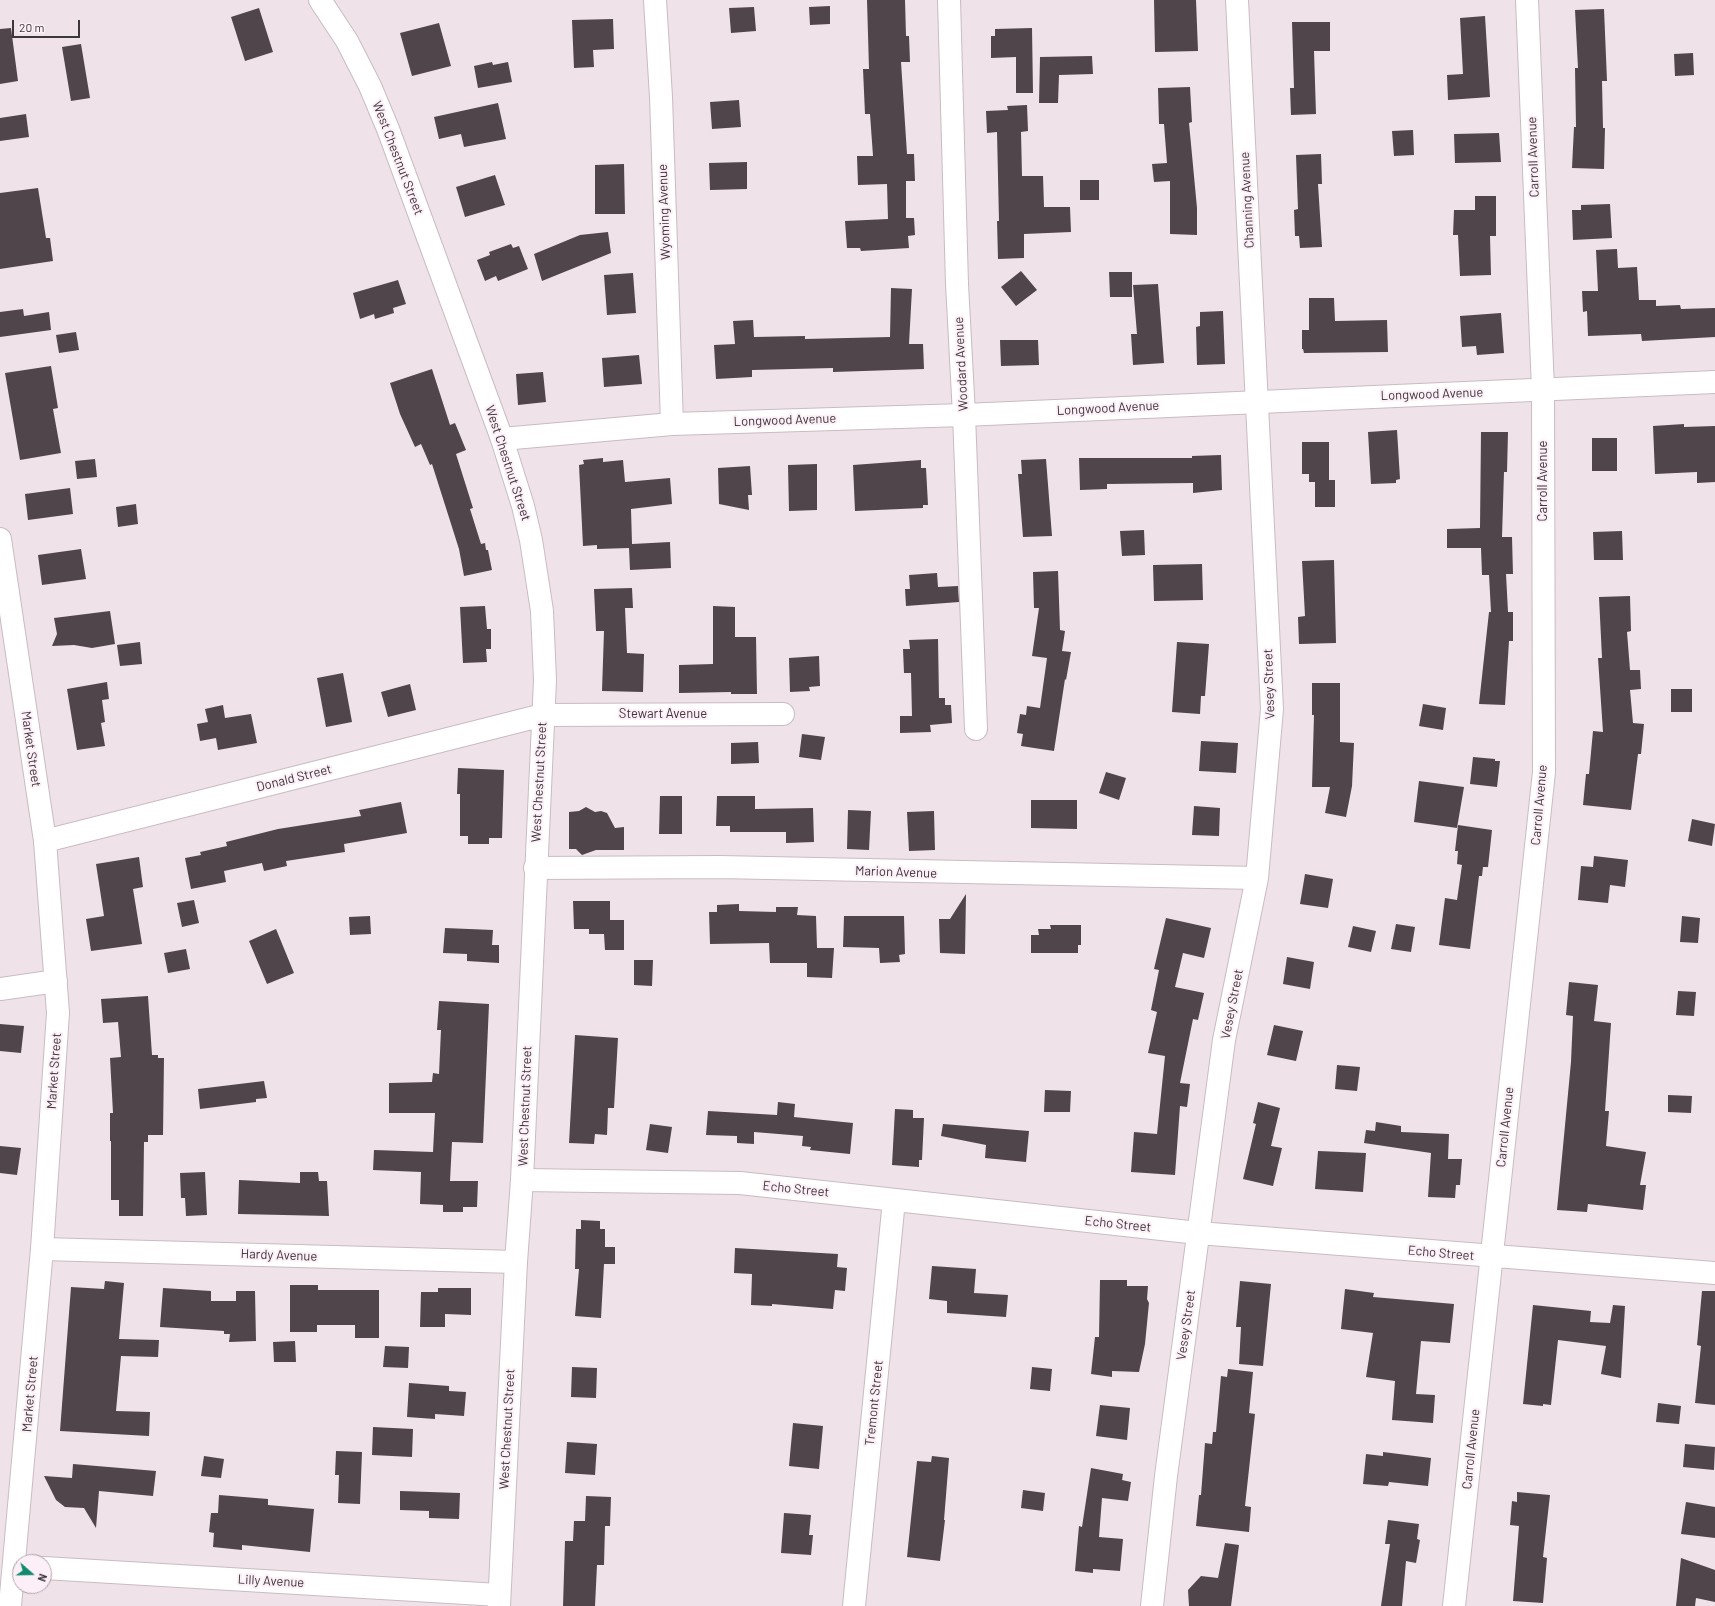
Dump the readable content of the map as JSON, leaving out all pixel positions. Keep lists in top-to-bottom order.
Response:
{
  "streets": {
    "street": [
      "Carroll Avenue",
      "West Chestnut Street",
      "Channing Avenue",
      "Wyoming Avenue",
      "Woodard Avenue",
      "Longwood Avenue",
      "Vesey Street",
      "Stewart Avenue",
      "Market Street",
      "Donald Street",
      "Marion Avenue",
      "Echo Street",
      "Hardy Avenue",
      "Tremont Street",
      "Lilly Avenue"
    ]
  },
  "crossings": [
    ["Carroll Avenue", "Longwood Avenue"],
    ["Carroll Avenue", "Echo Street"],
    ["West Chestnut Street", "Longwood Avenue"],
    ["West Chestnut Street", "Stewart Avenue"],
    ["West Chestnut Street", "Donald Street"],
    ["West Chestnut Street", "Marion Avenue"],
    ["West Chestnut Street", "Echo Street"],
    ["West Chestnut Street", "Hardy Avenue"],
    ["West Chestnut Street", "Lilly Avenue"],
    ["Channing Avenue", "Longwood Avenue"],
    ["Channing Avenue", "Vesey Street"],
    ["Wyoming Avenue", "Longwood Avenue"],
    ["Woodard Avenue", "Longwood Avenue"],
    ["Longwood Avenue", "Vesey Street"],
    ["Vesey Street", "Marion Avenue"],
    ["Vesey Street", "Echo Street"],
    ["Stewart Avenue", "Donald Street"],
    ["Market Street", "Donald Street"],
    ["Market Street", "Hardy Avenue"],
    ["Echo Street", "Tremont Street"]
  ],
  "scale_bar": "20 m",
  "north": "right"
}
